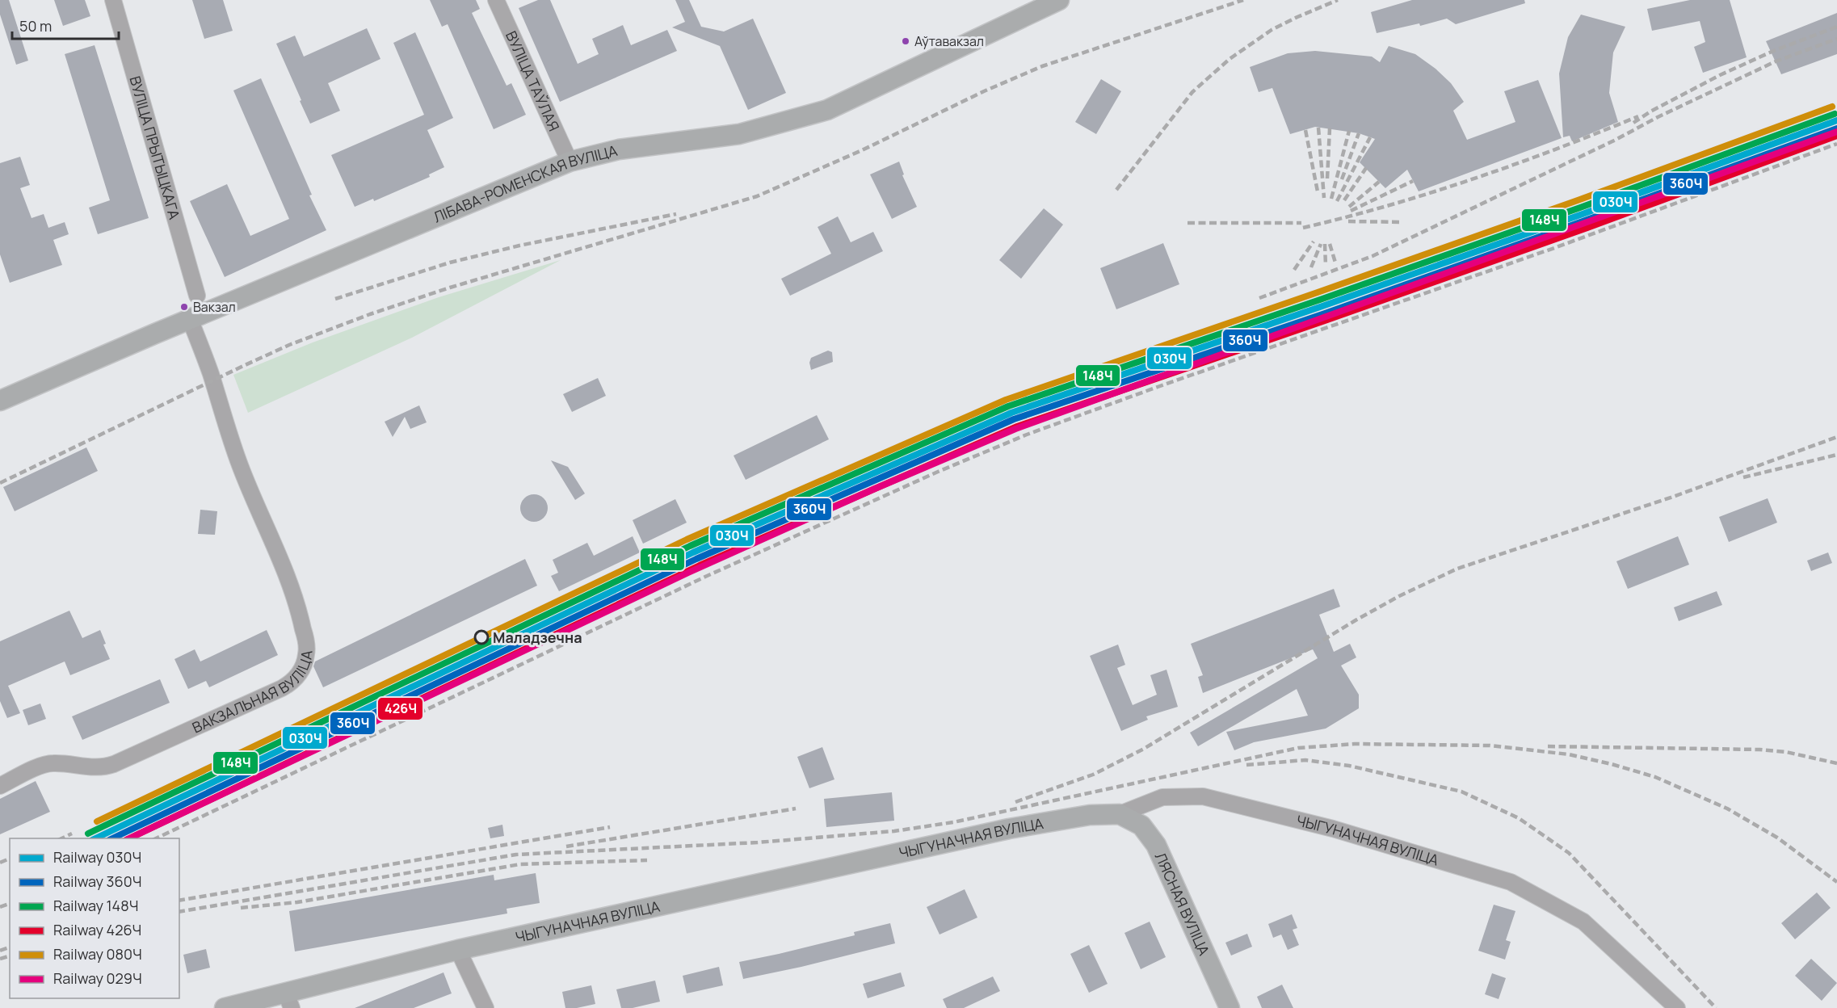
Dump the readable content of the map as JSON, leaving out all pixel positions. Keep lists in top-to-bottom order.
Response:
{
  "streets": {
    "main road": ["ЛІБАВА-РОМЕНСКАЯ ВУЛІЦА", "ЧЫГУНАЧНАЯ ВУЛІЦА", "ЛЯСНАЯ ВУЛІЦА"],
    "street": ["ВУЛІЦА ТАЎЛАЯ", "ВУЛІЦА ПРЫТЫЦКАГА", "ВАКЗАЛЬНАЯ ВУЛІЦА"]
  },
  "crossings": [
    ["ВУЛІЦА ТАЎЛАЯ", "ЛІБАВА-РОМЕНСКАЯ ВУЛІЦА"],
    ["ЛІБАВА-РОМЕНСКАЯ ВУЛІЦА", "ВАКЗАЛЬНАЯ ВУЛІЦА"],
    ["ЧЫГУНАЧНАЯ ВУЛІЦА", "ЛЯСНАЯ ВУЛІЦА"]
  ],
  "places": ["Аўтавакзал", "Вакзал", "Маладзечна"],
  "lines": [
    "rail line 080Ч",
    "rail line 148Ч",
    "rail line 030Ч",
    "rail line 360Ч",
    "rail line 029Ч",
    "rail line 426Ч"
  ],
  "legend": [
    "Railway 030Ч",
    "Railway 360Ч",
    "Railway 148Ч",
    "Railway 426Ч",
    "Railway 080Ч",
    "Railway 029Ч"
  ],
  "scale_bar": "50 m"
}
